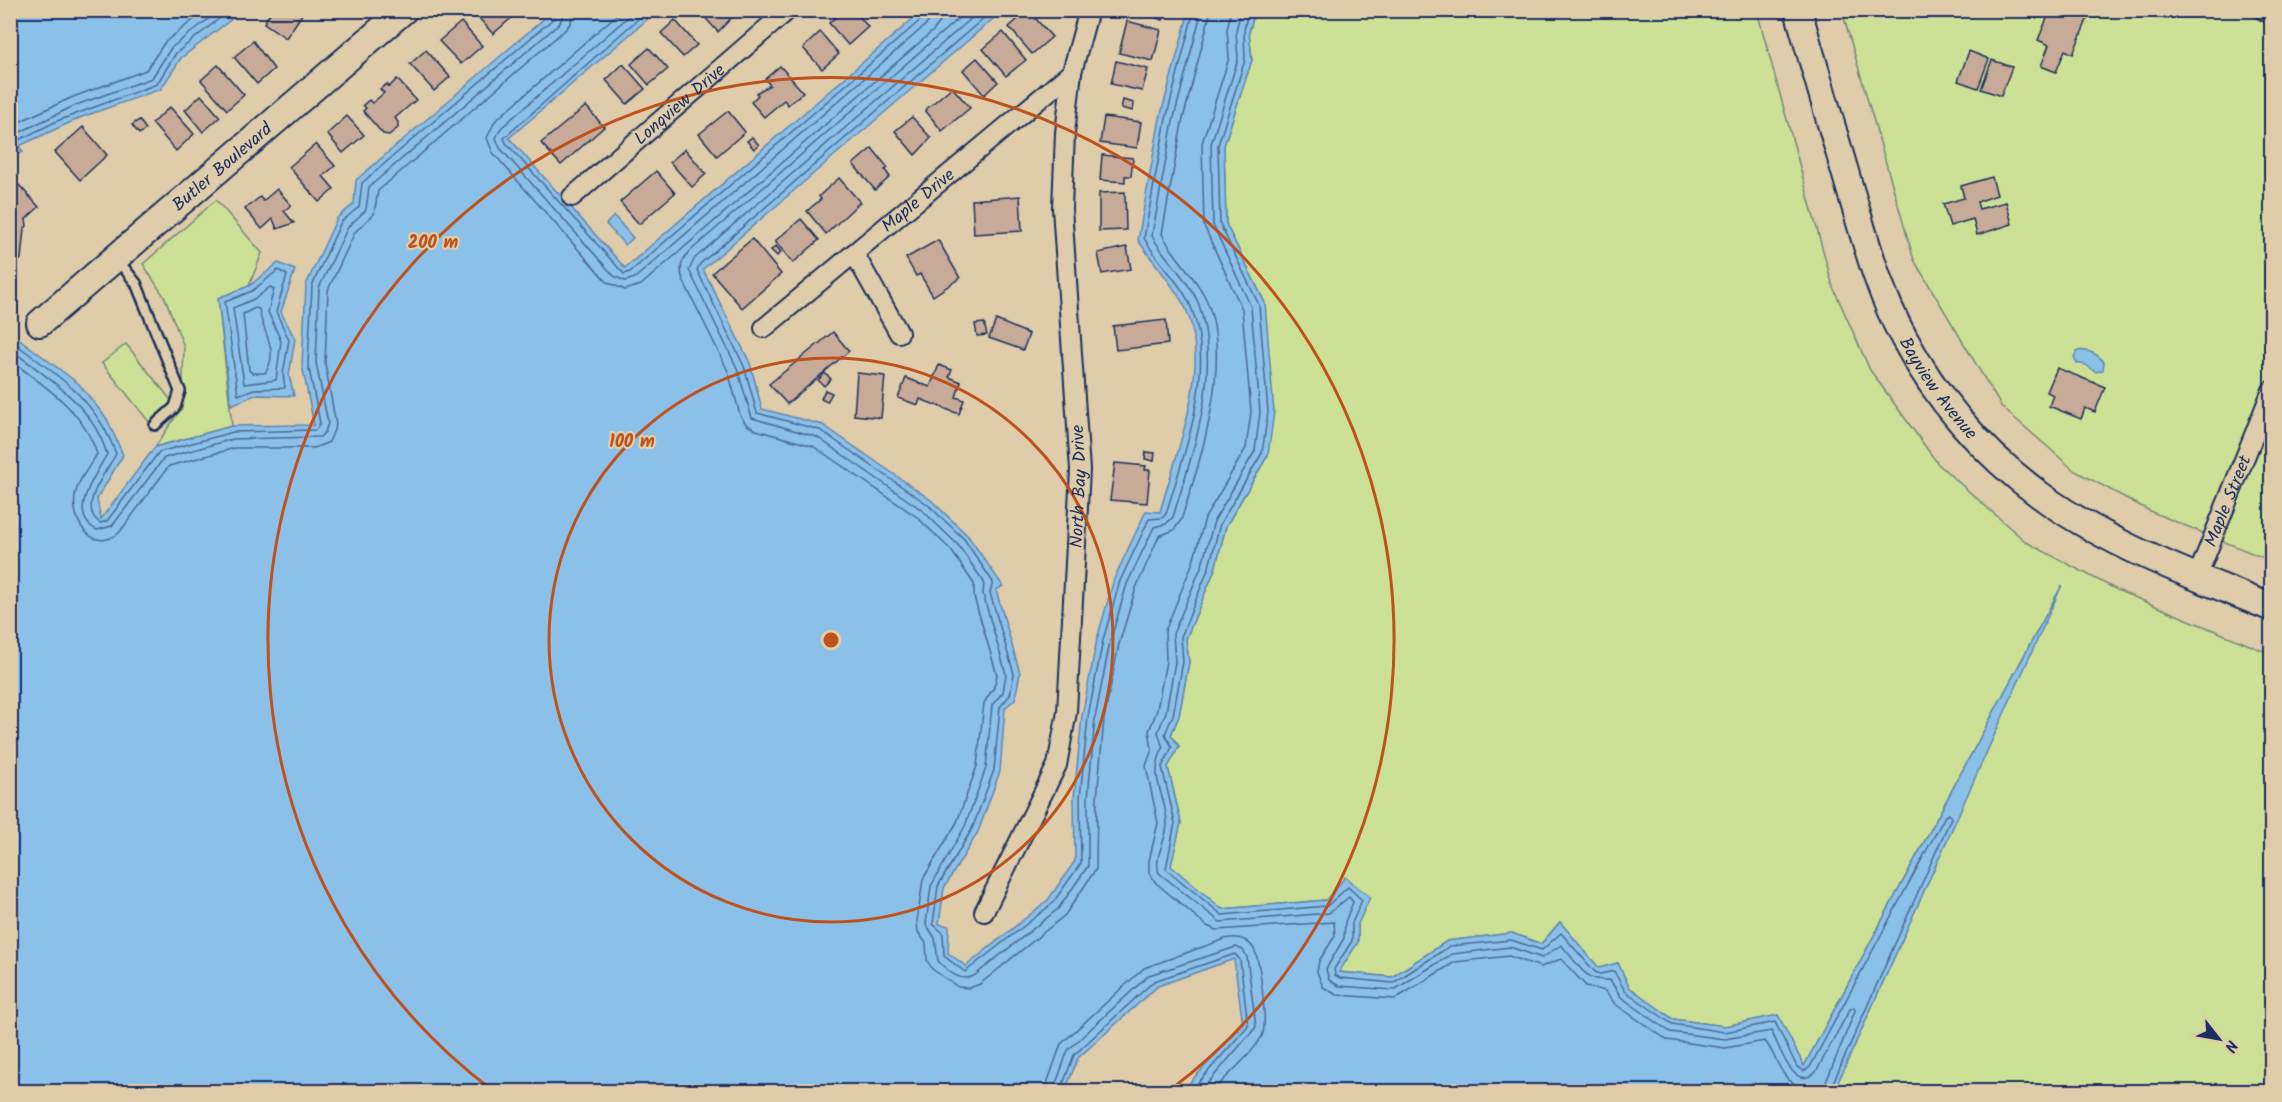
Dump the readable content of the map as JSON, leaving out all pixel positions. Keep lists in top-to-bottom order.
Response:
{
  "streets": {
    "main road": ["Butler Boulevard", "Bayview Avenue"],
    "street": [
      "Longview Drive",
      "Maple Drive",
      "North Bay Drive",
      "Maple Street"
    ]
  },
  "crossings": [
    ["Maple Drive", "North Bay Drive"],
    ["Bayview Avenue", "Maple Street"]
  ],
  "north": "bottom right",
  "rings": ["200 m", "100 m"]
}
